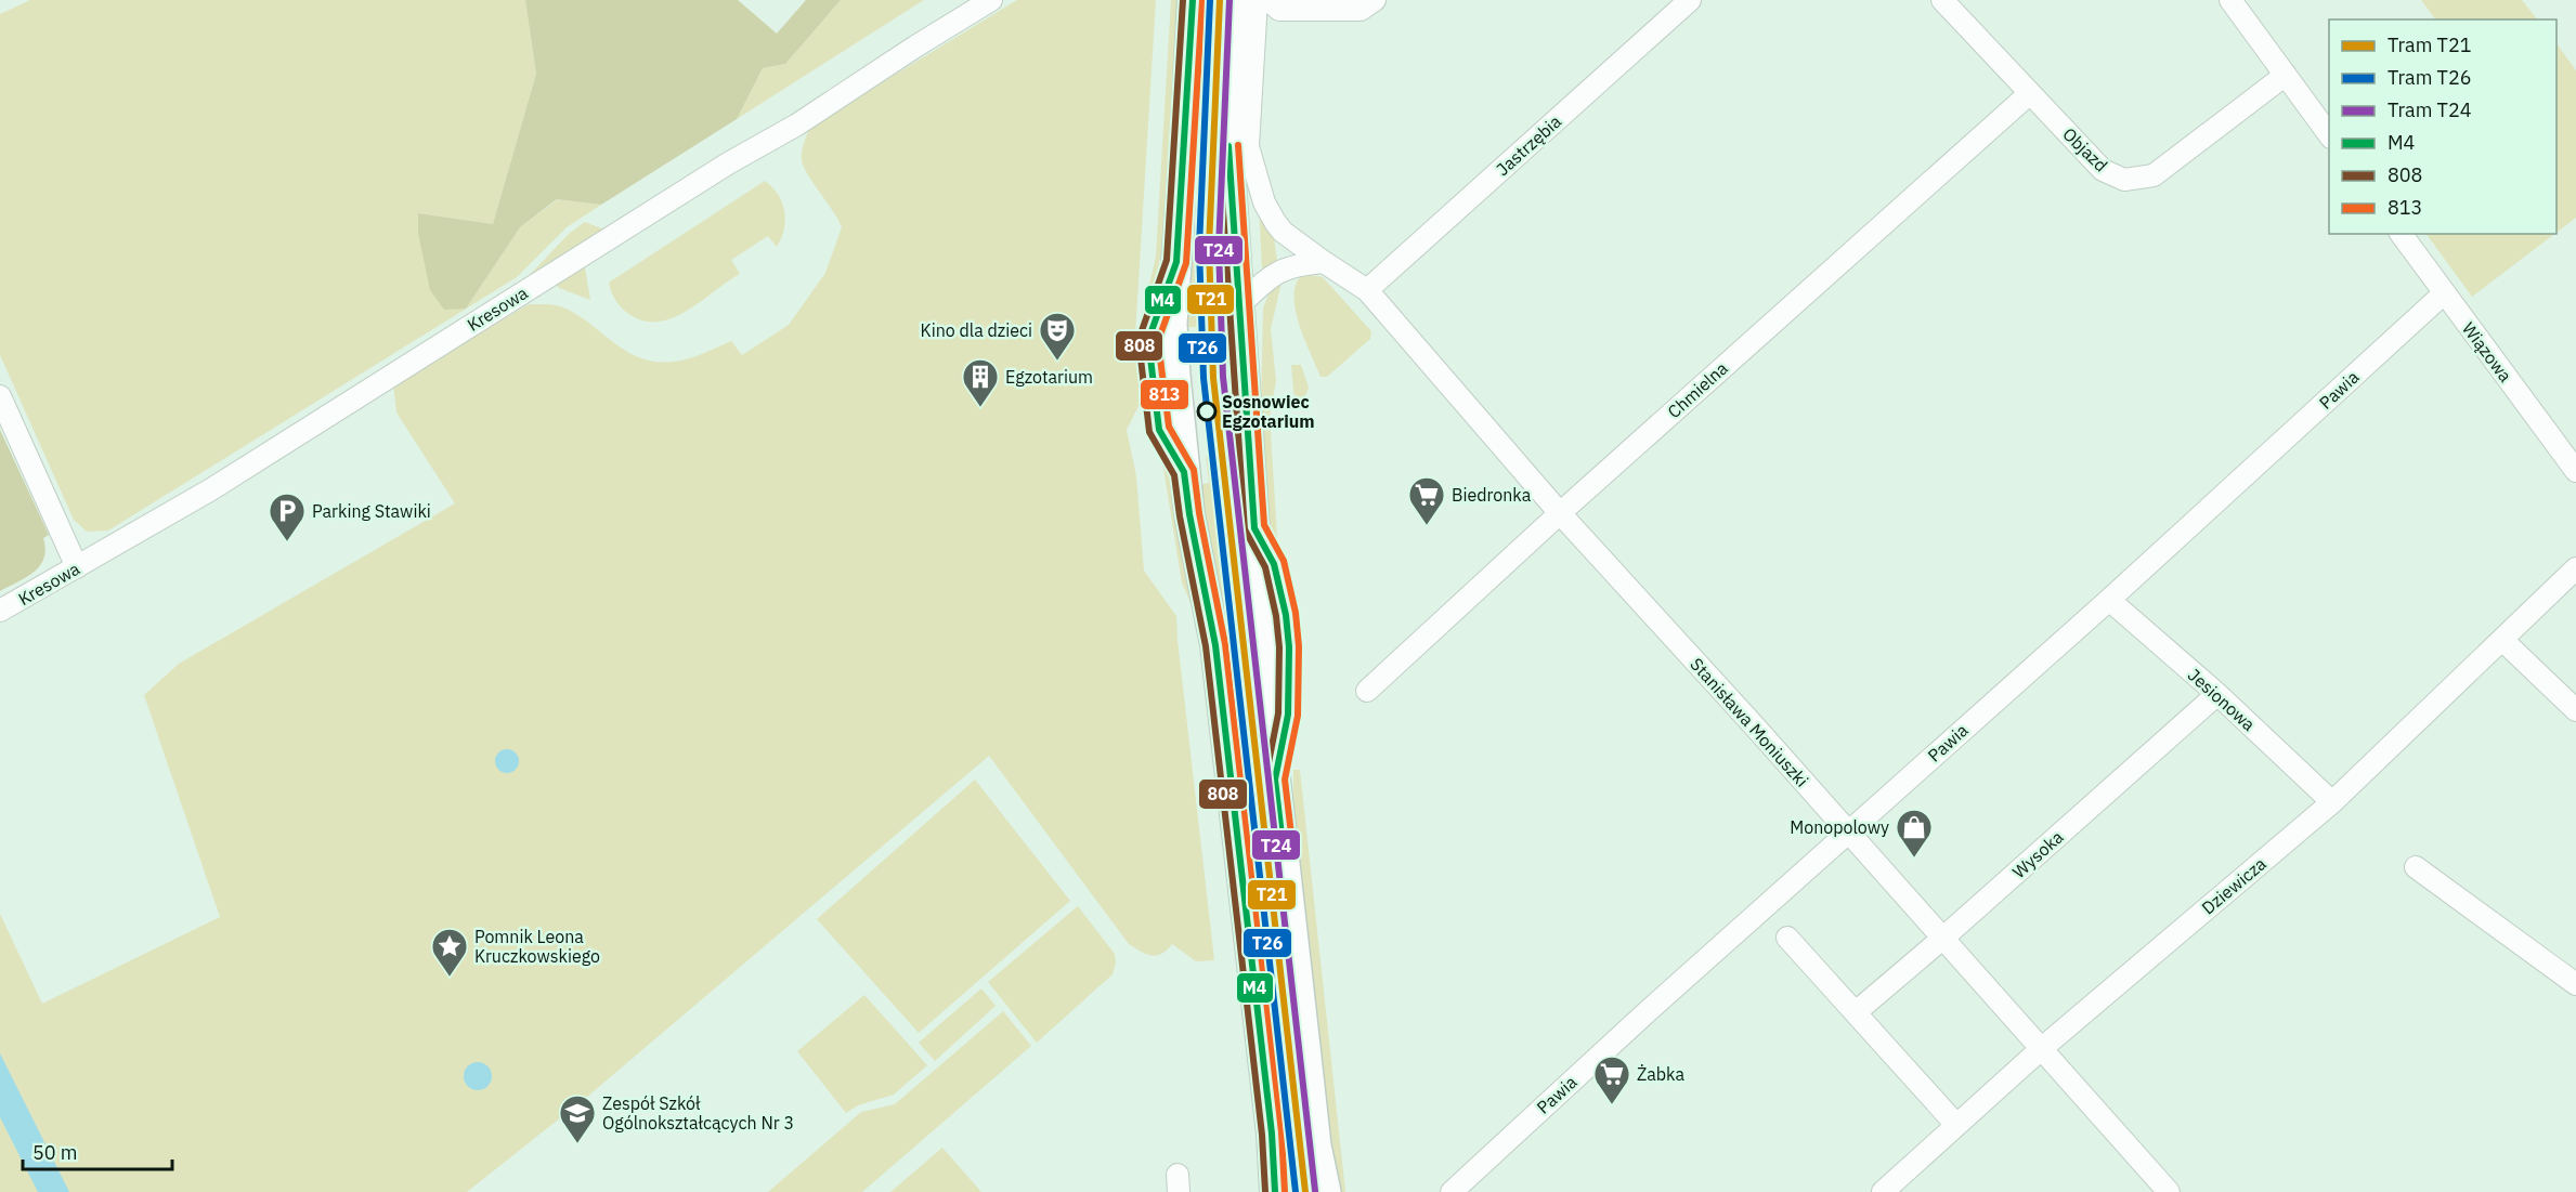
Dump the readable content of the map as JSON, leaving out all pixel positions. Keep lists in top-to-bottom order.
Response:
{
  "streets": {
    "street": [
      "Jastrzębia",
      "Objazd",
      "Kresowa",
      "Wiązowa",
      "Chmielna",
      "Pawia",
      "Jesionowa",
      "Stanisława Moniuszki",
      "Wysoka",
      "Dziewicza"
    ]
  },
  "crossings": [
    ["Jastrzębia", "Stanisława Moniuszki"],
    ["Objazd", "Chmielna"],
    ["Wiązowa", "Pawia"],
    ["Chmielna", "Stanisława Moniuszki"],
    ["Pawia", "Jesionowa"],
    ["Pawia", "Stanisława Moniuszki"],
    ["Jesionowa", "Wysoka"],
    ["Jesionowa", "Dziewicza"],
    ["Stanisława Moniuszki", "Wysoka"],
    ["Stanisława Moniuszki", "Dziewicza"]
  ],
  "places": {
    "theatre": ["Kino dla dzieci"],
    "building": ["Egzotarium"],
    "other": ["Sosnowiec Egzotarium"],
    "supermarket": ["Biedronka", "Żabka"],
    "parking": ["Parking Stawiki"],
    "shop": ["Monopolowy"],
    "place": ["Pomnik Leona Kruczkowskiego"],
    "school or university": ["Zespół Szkół Ogólnokształcących Nr 3"]
  },
  "lines": [
    "tram line T21",
    "tram line T26",
    "tram line T24",
    "transit line M4",
    "transit line 808",
    "transit line 813"
  ],
  "legend": [
    "Tram T21",
    "Tram T26",
    "Tram T24",
    "M4",
    "808",
    "813"
  ],
  "scale_bar": "50 m"
}
